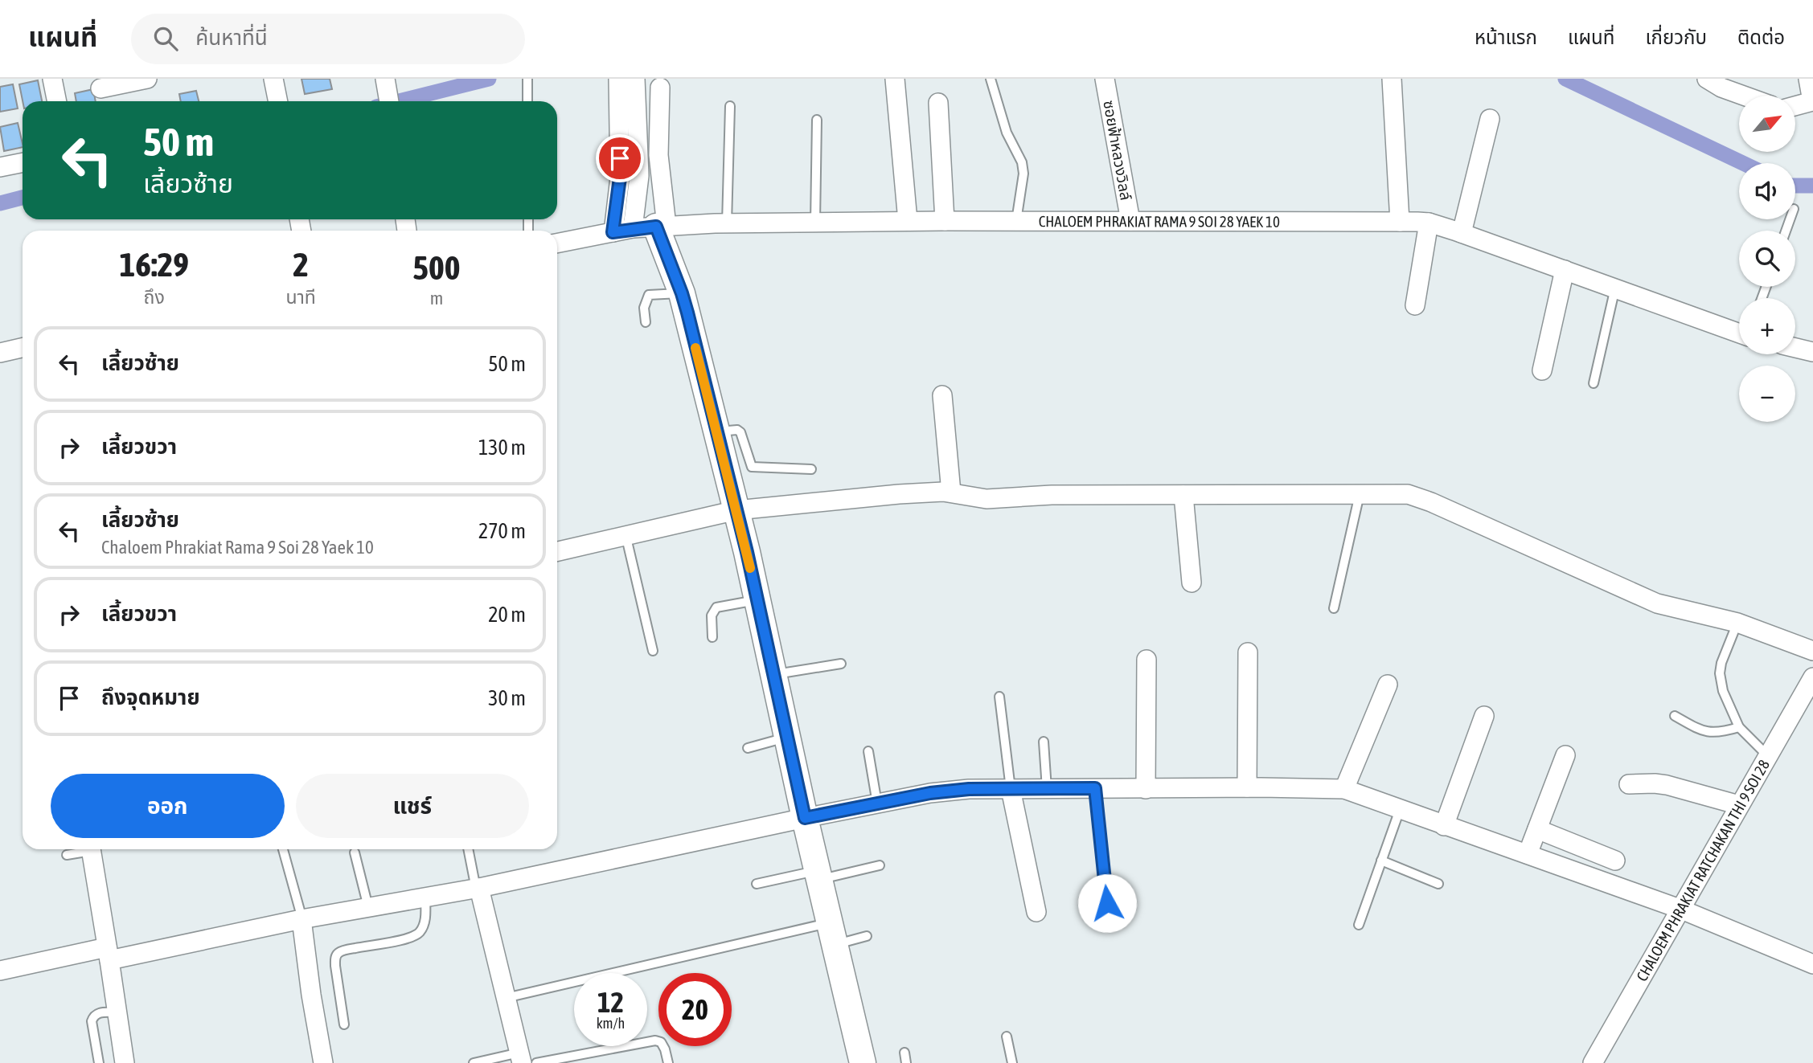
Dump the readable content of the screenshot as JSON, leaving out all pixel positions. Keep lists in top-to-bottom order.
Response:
{
  "streets": {
    "street": ["ซอยฟ้าหลวงวิลล์", "CHALOEM PHRAKIAT RAMA 9 SOI 28 YAEK 10", "CHALOEM PHRAKIAT RATCHAKAN THI 9 SOI 28"]
  },
  "crossings": [
    ["ซอยฟ้าหลวงวิลล์", "CHALOEM PHRAKIAT RAMA 9 SOI 28 YAEK 10"]
  ],
  "north": "top right",
  "page": {
    "header": "แผนที่",
    "search": "ค้นหาที่นี่",
    "nav": [
      "หน้าแรก",
      "แผนที่",
      "เกี่ยวกับ",
      "ติดต่อ"
    ],
    "map_buttons": ["+", "−"],
    "turn": ["50 m", "เลี้ยวซ้าย"],
    "eta": [
      "16:29",
      "ถึง",
      "2",
      "นาที",
      "500",
      "m"
    ],
    "list": [
      {
        "name": "เลี้ยวซ้าย",
        "value": "50 m"
      },
      {
        "name": "เลี้ยวขวา",
        "value": "130 m"
      },
      {
        "name": "เลี้ยวซ้าย",
        "note": "Chaloem Phrakiat Rama 9 Soi 28 Yaek 10",
        "value": "270 m"
      },
      {
        "name": "เลี้ยวขวา",
        "value": "20 m"
      },
      {
        "name": "ถึงจุดหมาย",
        "value": "30 m"
      }
    ],
    "buttons": ["ออก", "แชร์"],
    "speed": "12 km/h",
    "limit": "20"
  }
}
